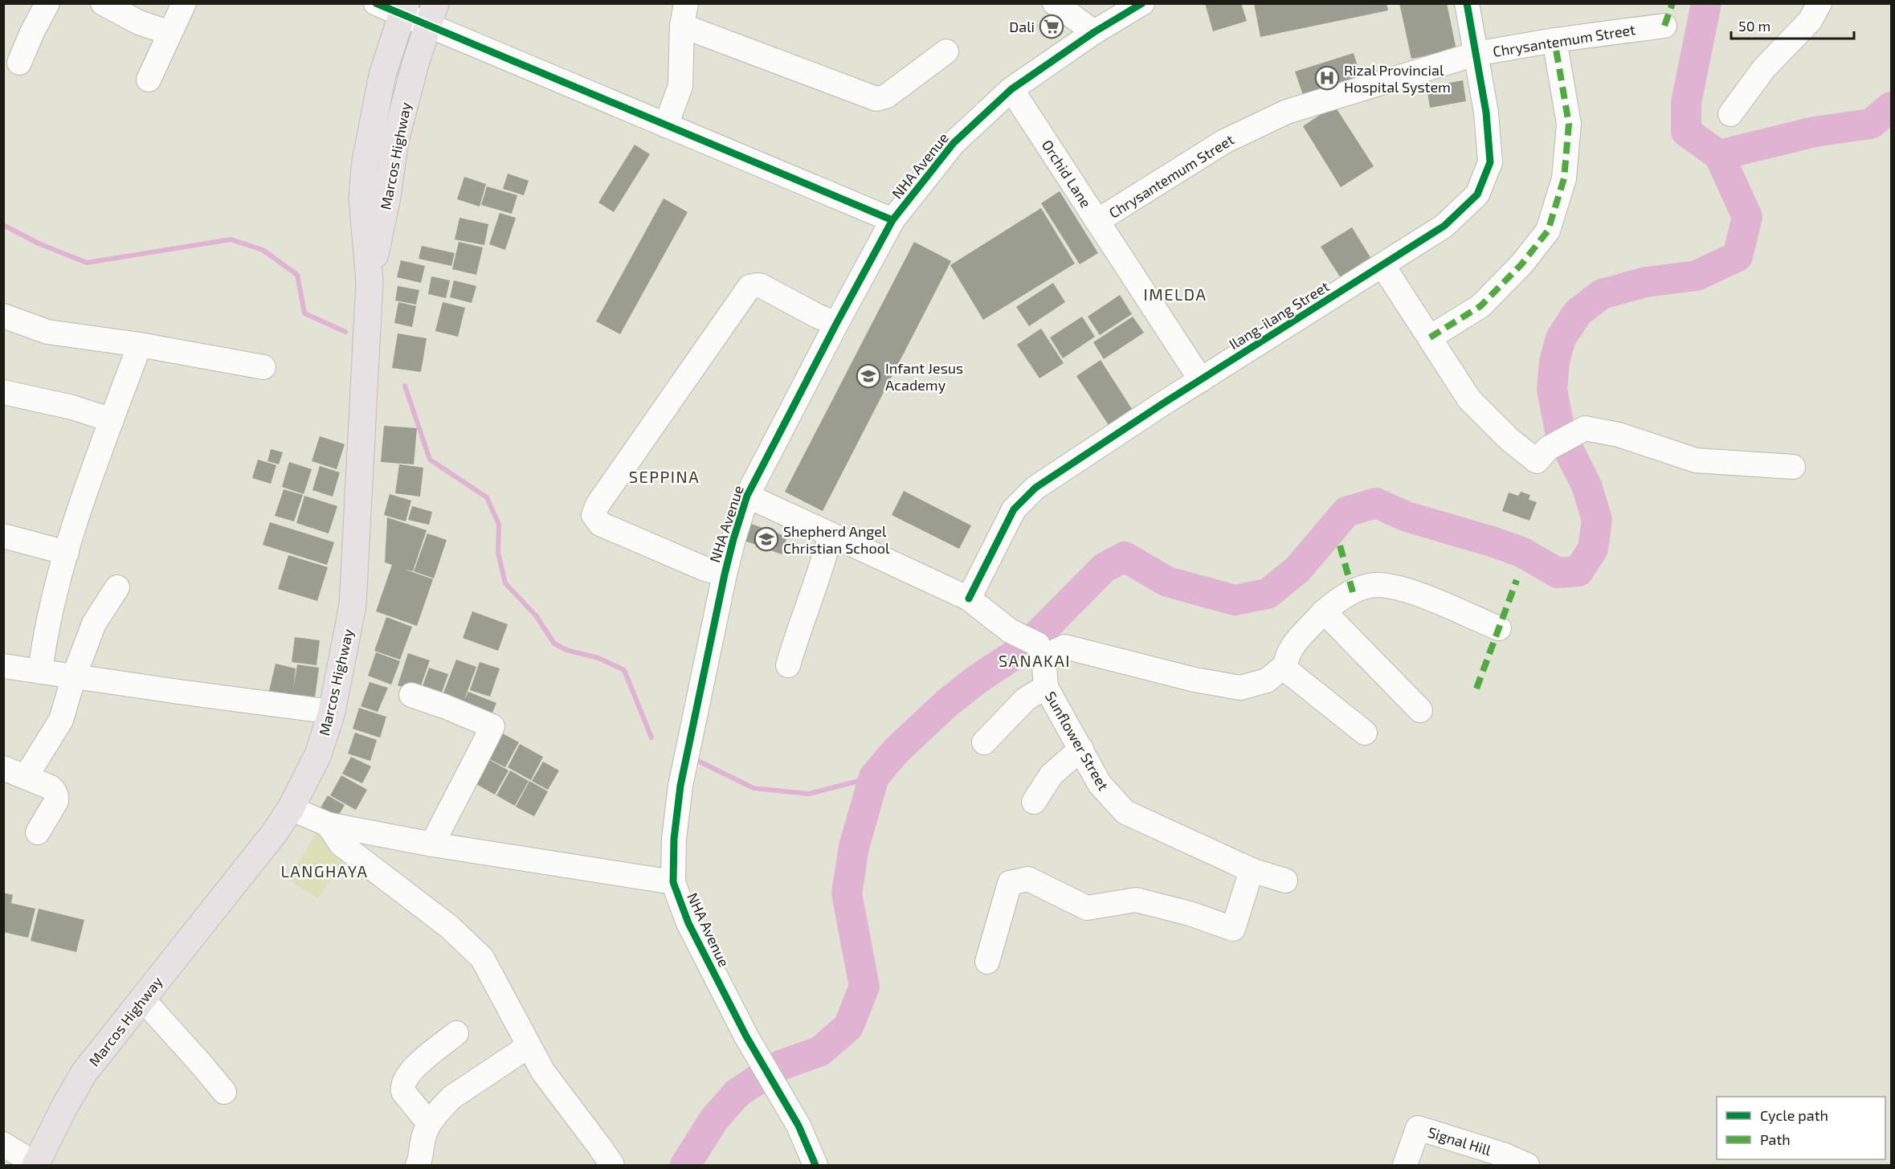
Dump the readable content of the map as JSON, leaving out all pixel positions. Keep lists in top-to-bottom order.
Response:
{
  "streets": {
    "main road": ["Marcos Highway"],
    "street": [
      "Chrysantemum Street",
      "NHA Avenue",
      "Orchid Lane",
      "Ilang-ilang Street",
      "Sunflower Street",
      "Signal Hill"
    ]
  },
  "crossings": [
    ["Chrysantemum Street", "Orchid Lane"],
    ["Chrysantemum Street", "Ilang-ilang Street"],
    ["NHA Avenue", "Orchid Lane"],
    ["Orchid Lane", "Ilang-ilang Street"]
  ],
  "districts": [
    "IMELDA",
    "SEPPINA",
    "SANAKAI",
    "LANGHAYA"
  ],
  "places": {
    "supermarket": ["Dali"],
    "hospital": ["Rizal Provincial Hospital System"],
    "school or university": ["Infant Jesus Academy", "Shepherd Angel Christian School"]
  },
  "legend": ["Cycle path", "Path"],
  "scale_bar": "50 m"
}
